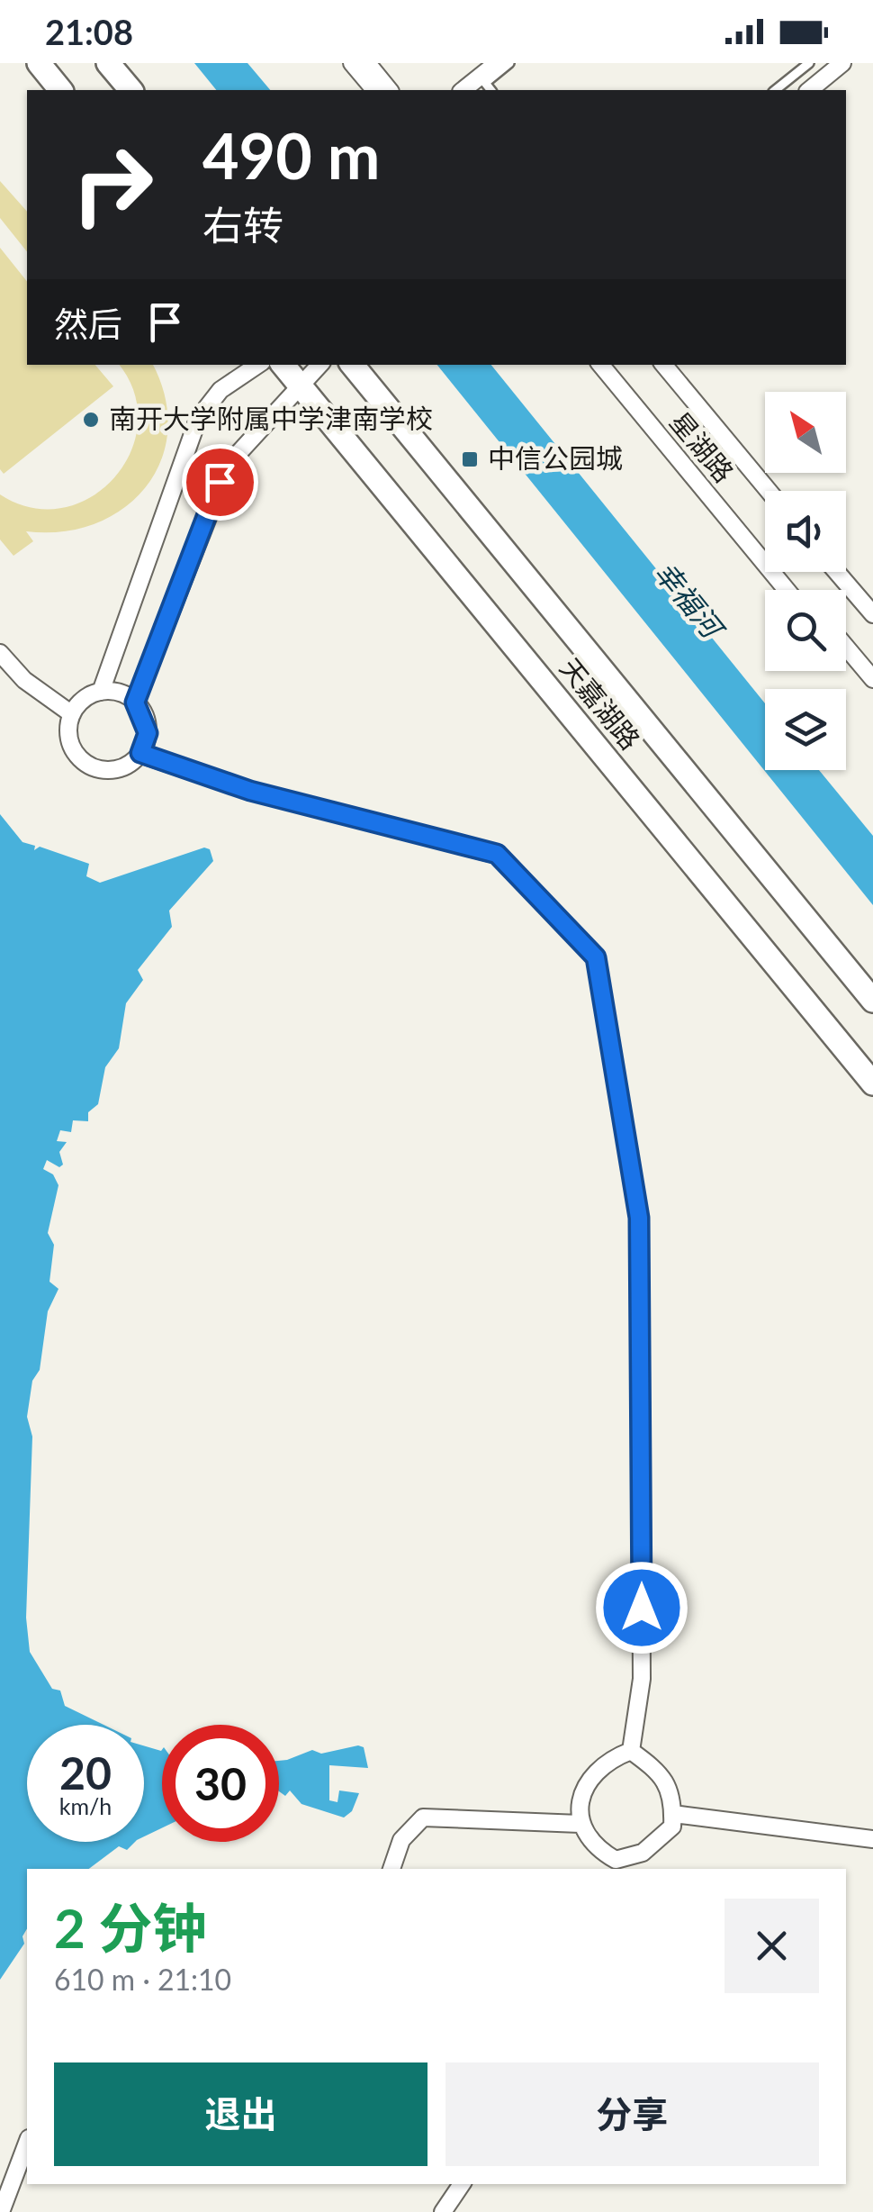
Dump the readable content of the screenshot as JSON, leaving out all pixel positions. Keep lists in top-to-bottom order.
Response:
{
  "streets": {
    "street": ["星湖路", "天嘉湖路"]
  },
  "water": ["幸福河"],
  "places": {
    "other": ["南开大学附属中学津南学校"],
    "transit": ["中信公园城"]
  },
  "north": "top left",
  "page": {
    "status": "21:08",
    "turn": ["490 m", "右转"],
    "then": "然后",
    "speed": "20 km/h",
    "limit": "30",
    "heading": ["2 分钟", "610 m · 21:10"],
    "buttons": ["退出", "分享"]
  }
}
